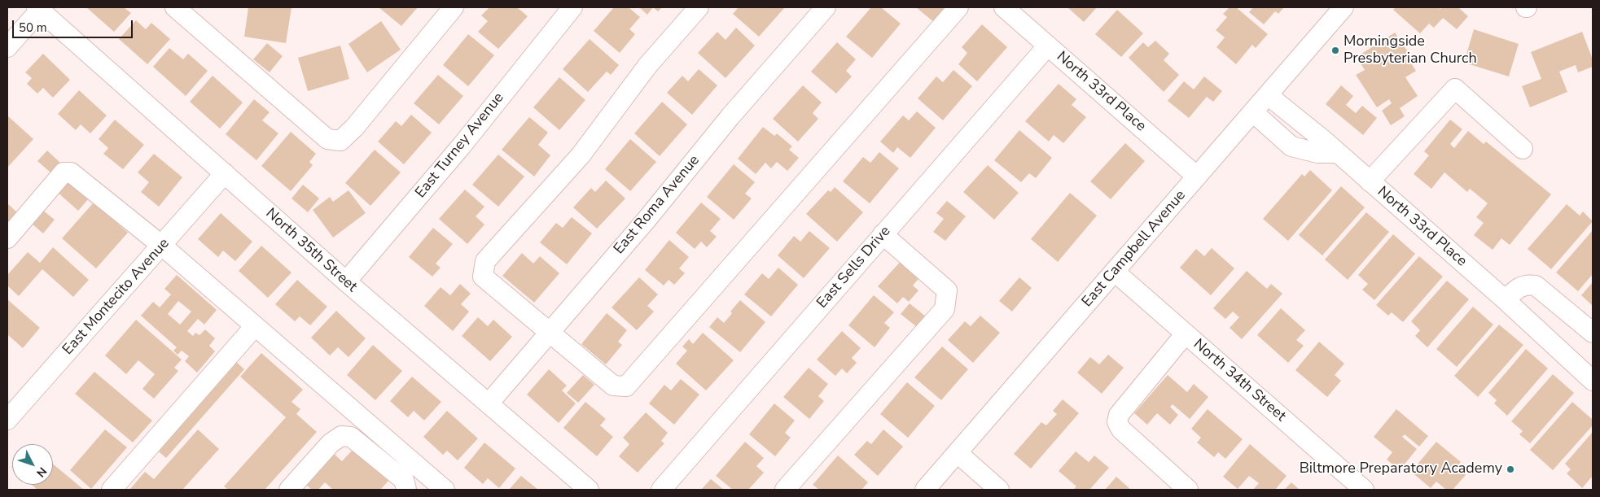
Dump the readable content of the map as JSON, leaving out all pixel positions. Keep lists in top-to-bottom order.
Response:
{
  "streets": {
    "street": [
      "North 33rd Place",
      "East Turney Avenue",
      "East Roma Avenue",
      "East Campbell Avenue",
      "North 35th Street",
      "East Sells Drive",
      "East Montecito Avenue",
      "North 34th Street"
    ]
  },
  "crossings": [
    ["North 33rd Place", "East Campbell Avenue"],
    ["North 33rd Place", "East Sells Drive"],
    ["East Turney Avenue", "North 35th Street"],
    ["East Roma Avenue", "North 35th Street"],
    ["East Campbell Avenue", "North 34th Street"],
    ["North 35th Street", "East Montecito Avenue"]
  ],
  "places": ["Morningside Presbyterian Church", "Biltmore Preparatory Academy"],
  "scale_bar": "50 m",
  "north": "bottom right"
}
